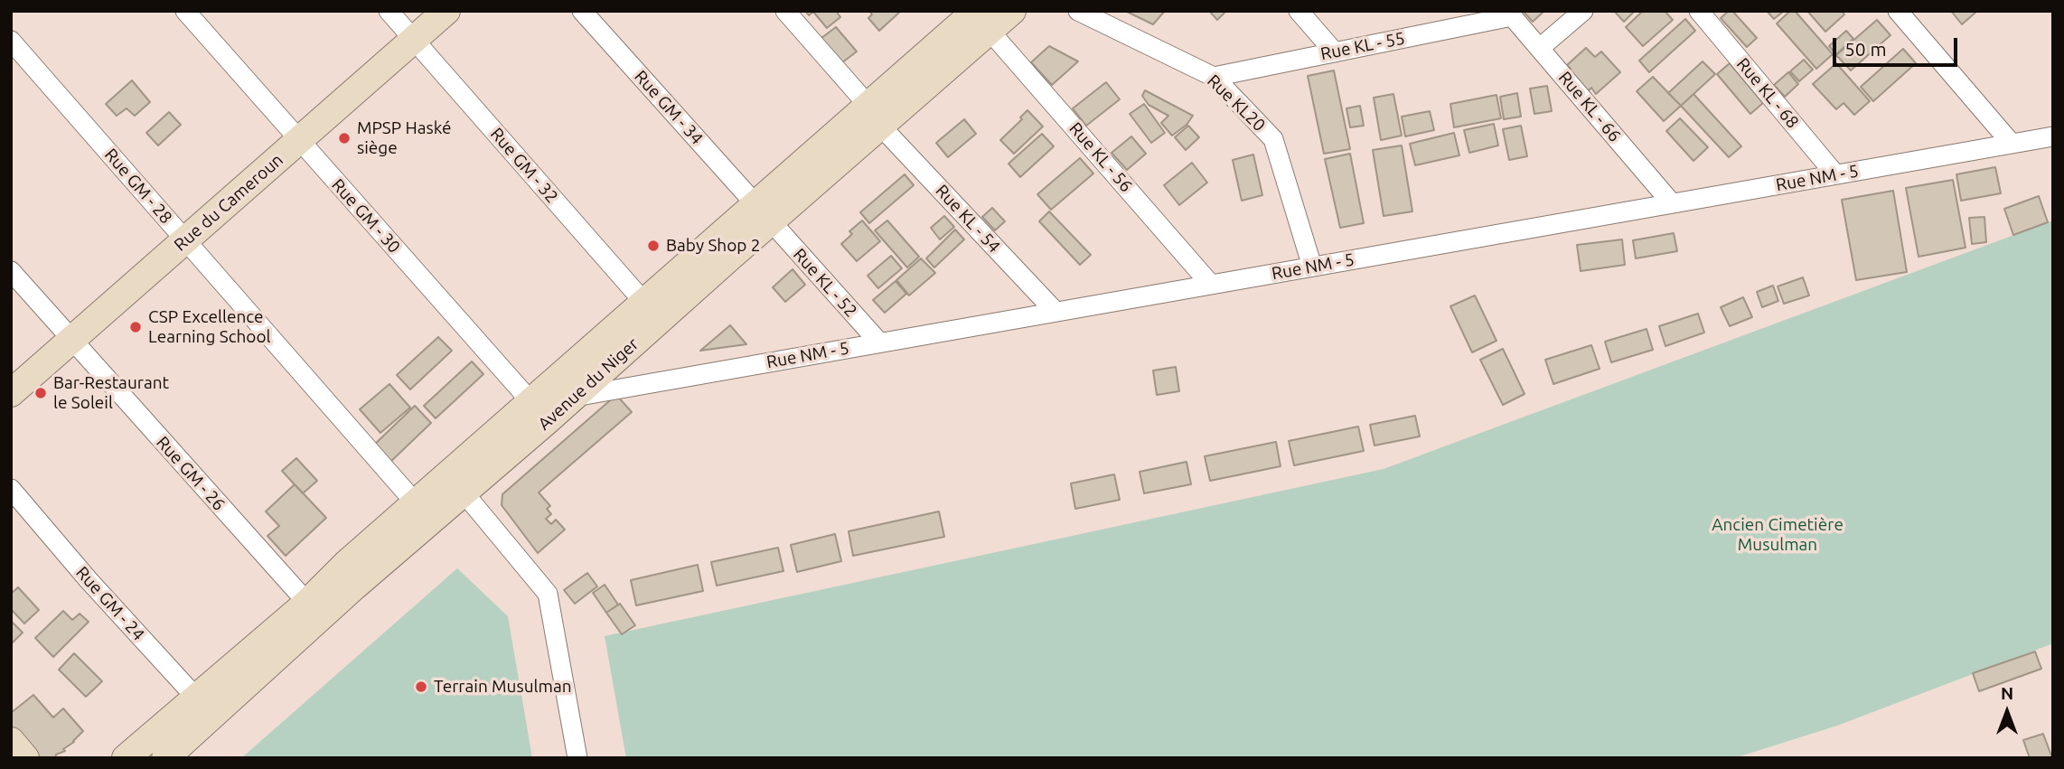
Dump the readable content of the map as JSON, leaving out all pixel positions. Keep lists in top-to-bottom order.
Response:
{
  "streets": {
    "main road": ["Rue du Cameroun", "Avenue du Niger"],
    "street": [
      "Rue KL - 55",
      "Rue KL - 68",
      "Rue KL20",
      "Rue KL - 66",
      "Rue GM - 34",
      "Rue KL - 56",
      "Rue GM - 32",
      "Rue NM - 5",
      "Rue GM - 28",
      "Rue GM - 30",
      "Rue KL - 54",
      "Rue KL - 52",
      "Rue GM - 26",
      "Rue GM - 24"
    ]
  },
  "crossings": [
    ["Rue KL - 55", "Rue KL20"],
    ["Rue KL - 55", "Rue KL - 66"],
    ["Rue KL - 68", "Rue NM - 5"],
    ["Rue KL20", "Rue NM - 5"],
    ["Rue KL - 66", "Rue NM - 5"],
    ["Rue GM - 34", "Rue KL - 52"],
    ["Rue GM - 34", "Avenue du Niger"],
    ["Rue KL - 56", "Rue NM - 5"],
    ["Rue KL - 56", "Avenue du Niger"],
    ["Rue GM - 32", "Rue du Cameroun"],
    ["Rue GM - 32", "Avenue du Niger"],
    ["Rue NM - 5", "Rue KL - 54"],
    ["Rue NM - 5", "Rue KL - 52"],
    ["Rue NM - 5", "Avenue du Niger"],
    ["Rue GM - 28", "Rue du Cameroun"],
    ["Rue GM - 28", "Avenue du Niger"],
    ["Rue du Cameroun", "Rue GM - 30"],
    ["Rue du Cameroun", "Rue GM - 26"],
    ["Rue GM - 30", "Avenue du Niger"],
    ["Rue KL - 54", "Avenue du Niger"],
    ["Rue KL - 52", "Avenue du Niger"],
    ["Avenue du Niger", "Rue GM - 26"],
    ["Avenue du Niger", "Rue GM - 24"]
  ],
  "parks": ["Ancien Cimetière Musulman"],
  "places": [
    "MPSP Haské siège",
    "Baby Shop 2",
    "CSP Excellence Learning School",
    "Bar-Restaurant le Soleil",
    "Terrain Musulman"
  ],
  "scale_bar": "50 m",
  "north": "top"
}
